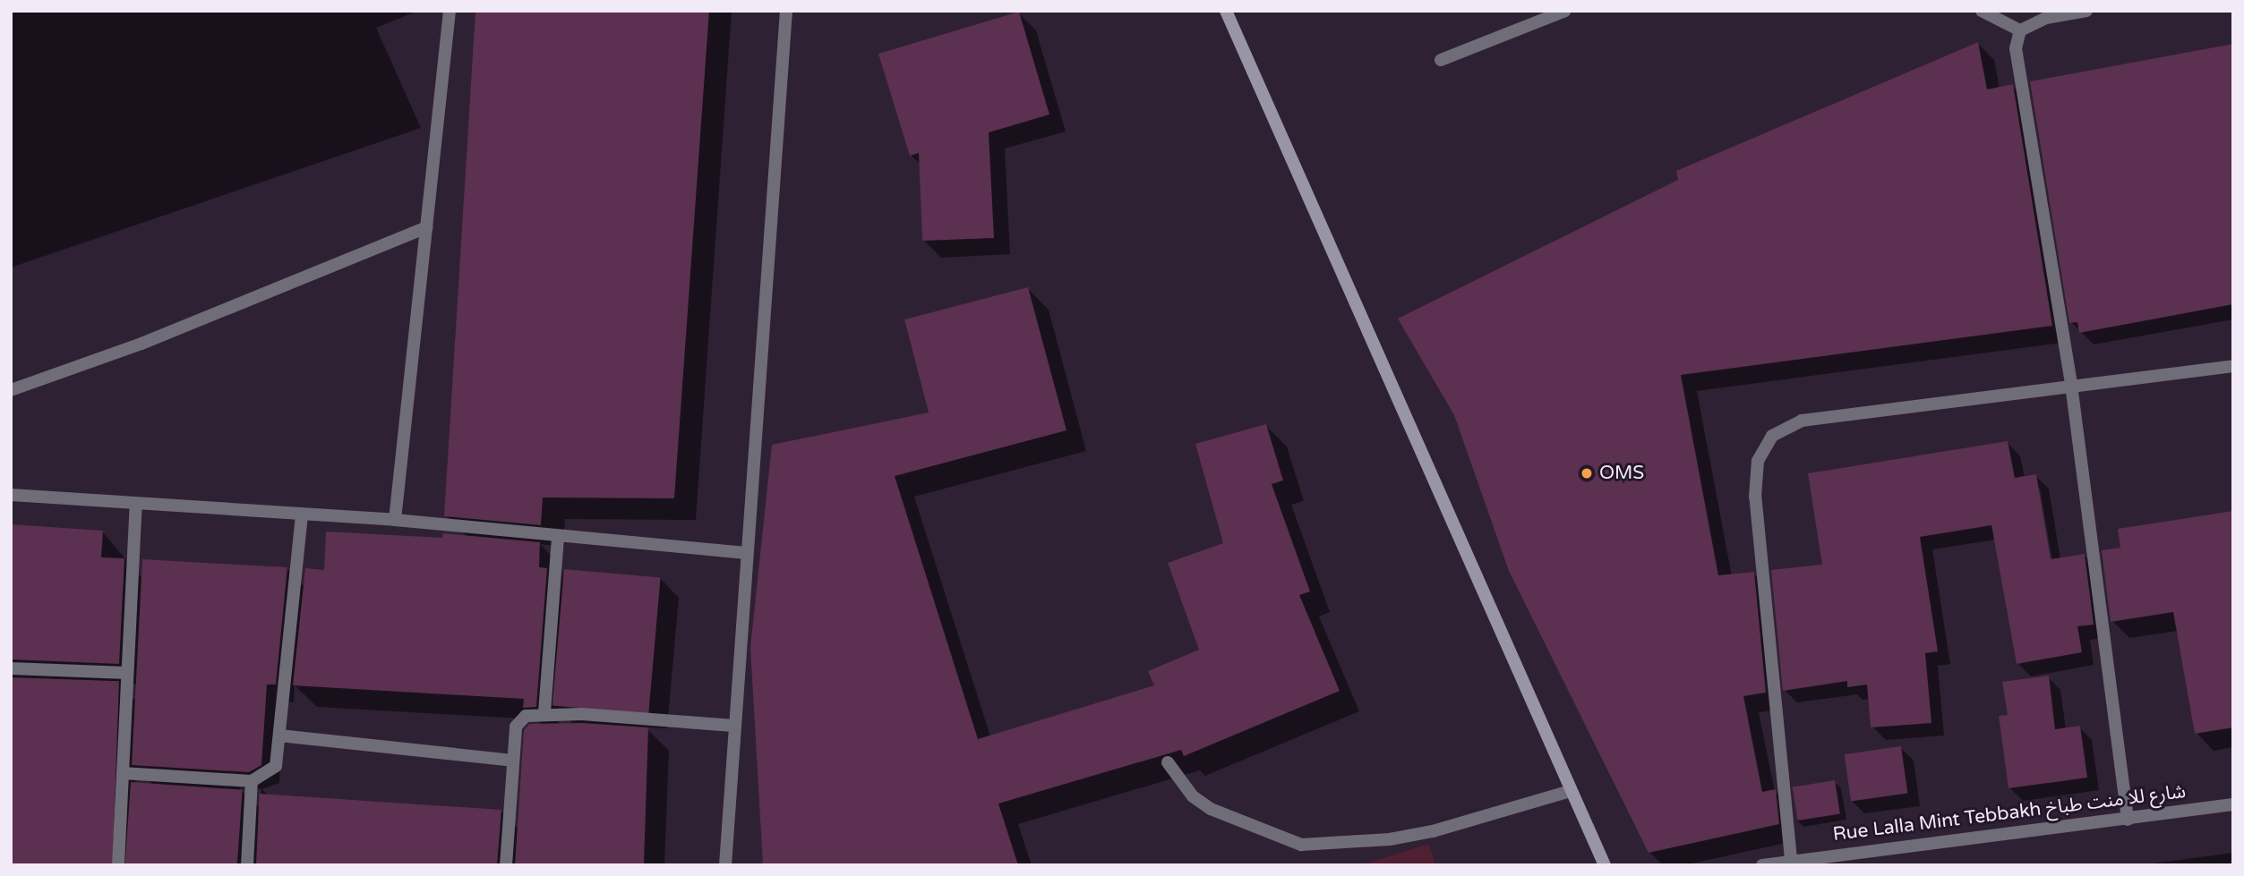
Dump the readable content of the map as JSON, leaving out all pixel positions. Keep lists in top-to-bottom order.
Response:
{
  "streets": {
    "street": ["Rue Lalla Mint Tebbakh شارع للا منت طباخ"]
  },
  "places": ["OMS"]
}
